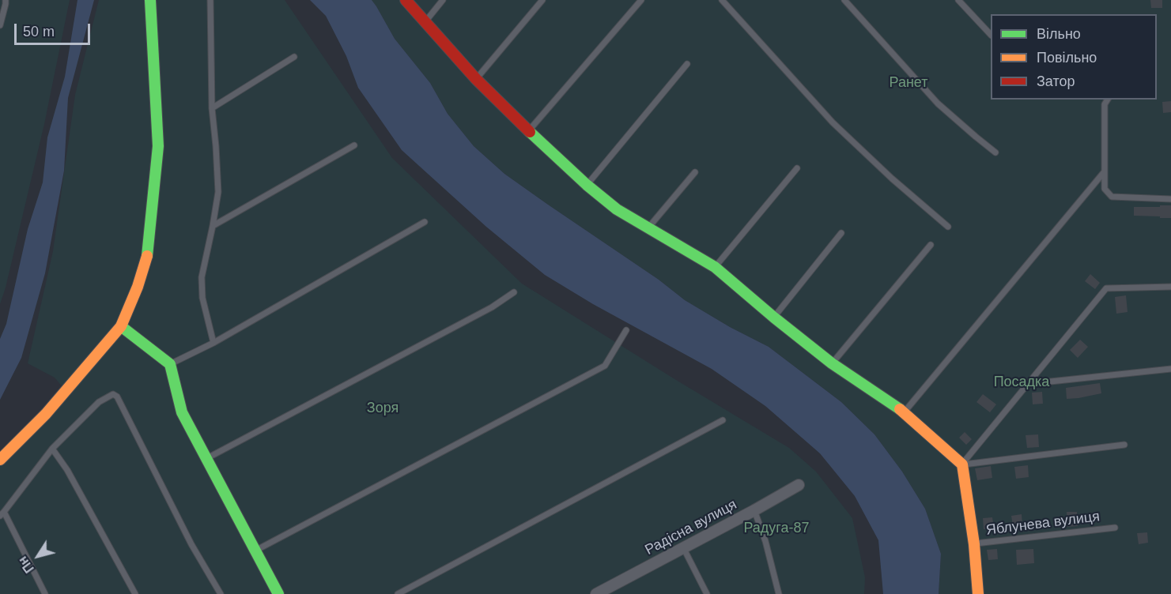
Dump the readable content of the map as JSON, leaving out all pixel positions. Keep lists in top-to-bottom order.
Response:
{
  "streets": {
    "street": ["Радісна вулиця"],
    "lane": ["Яблунева вулиця"]
  },
  "parks": [
    "Ранет",
    "Посадка",
    "Зоря",
    "Радуга-87"
  ],
  "legend": ["Вільно", "Повільно", "Затор"],
  "scale_bar": "50 m",
  "north": "bottom left"
}
